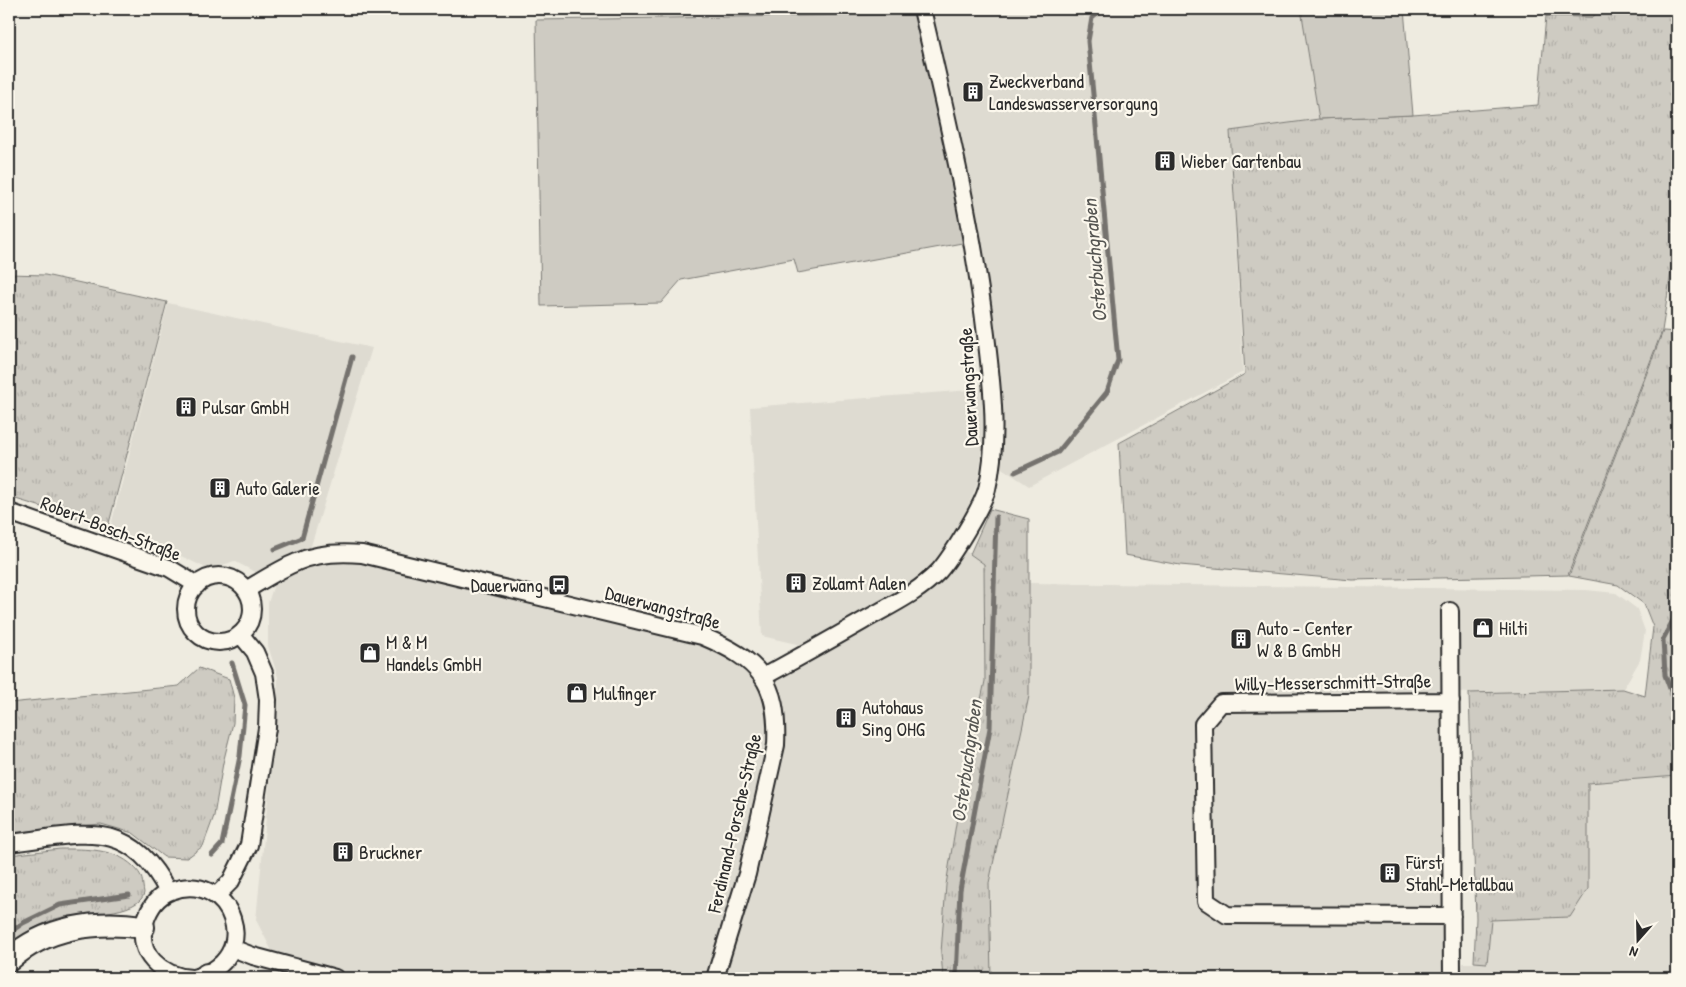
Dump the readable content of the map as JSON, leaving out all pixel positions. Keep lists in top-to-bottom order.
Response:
{
  "streets": {
    "street": [
      "Dauerwangstraße",
      "Robert-Bosch-Straße",
      "Willy-Messerschmitt-Straße",
      "Ferdinand-Porsche-Straße"
    ]
  },
  "crossings": [
    ["Dauerwangstraße", "Robert-Bosch-Straße"],
    ["Dauerwangstraße", "Ferdinand-Porsche-Straße"]
  ],
  "water": ["Osterbuchgraben"],
  "places": {
    "building": [
      "Zweckverband Landeswasserversorgung",
      "Wieber Gartenbau",
      "Pulsar GmbH",
      "Auto Galerie",
      "Zollamt Aalen",
      "Auto - Center W & B GmbH",
      "Autohaus Sing OHG",
      "Bruckner",
      "Fürst Stahl-Metallbau"
    ],
    "bus stop": ["Dauerwang"],
    "shop": ["Hilti", "M & M Handels GmbH", "Mulfinger"]
  },
  "north": "bottom"
}
